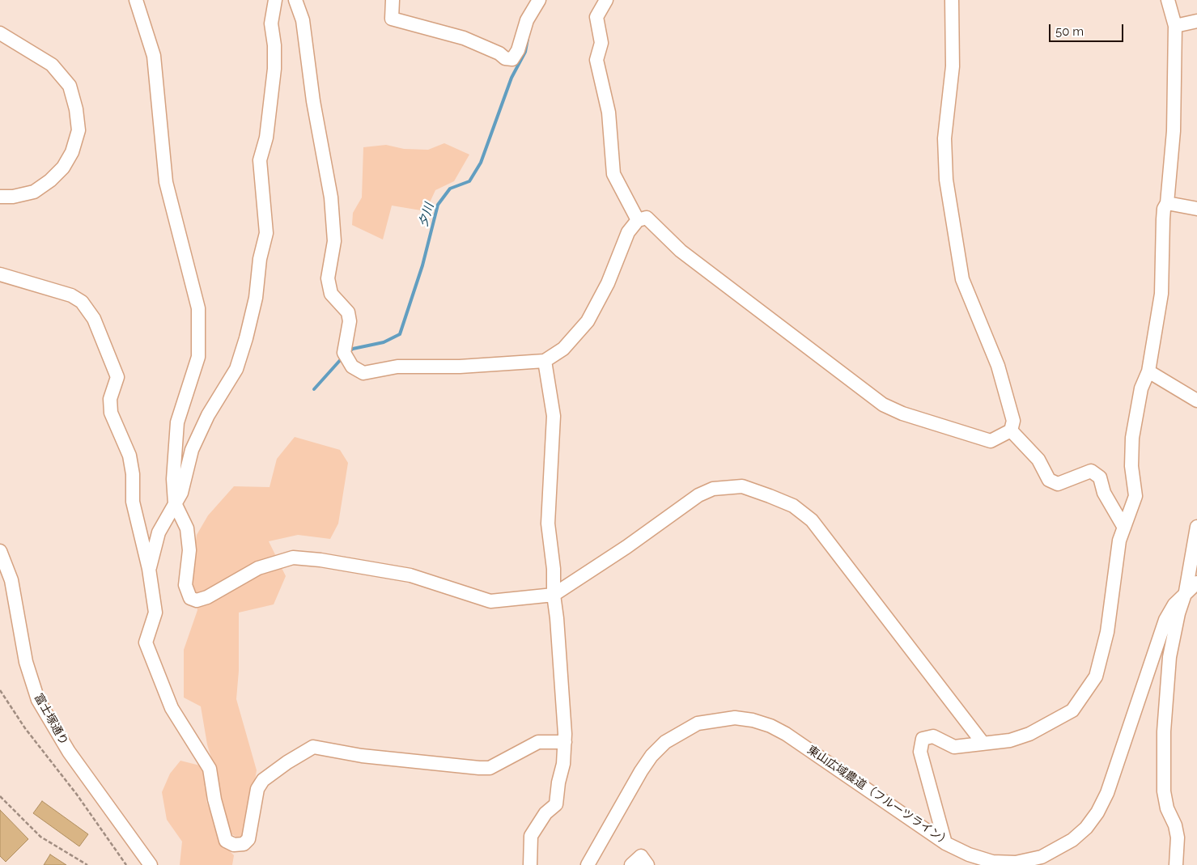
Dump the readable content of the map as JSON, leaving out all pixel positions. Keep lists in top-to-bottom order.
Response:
{
  "streets": {
    "street": ["富士塚通り", "東山広域農道（フルーツライン）"]
  },
  "water": ["夕川"],
  "scale_bar": "50 m"
}
